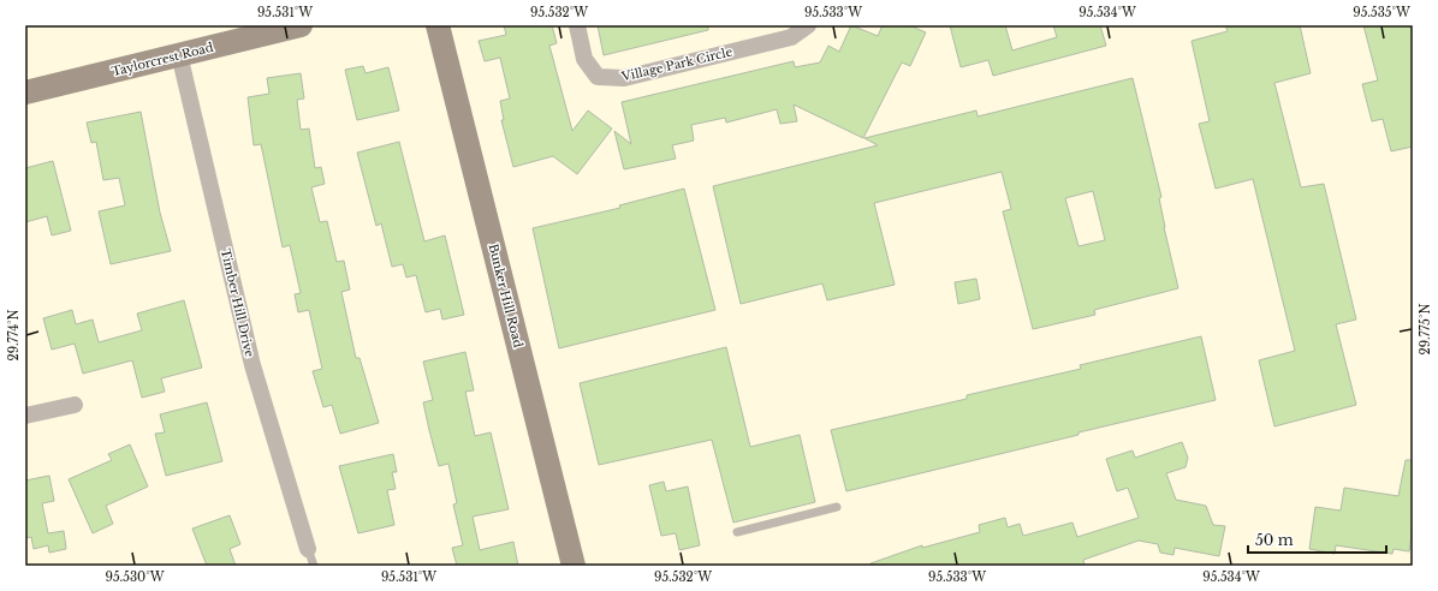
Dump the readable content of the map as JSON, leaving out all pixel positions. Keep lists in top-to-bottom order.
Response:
{
  "streets": {
    "street": [
      "Taylorcrest Road",
      "Village Park Circle",
      "Bunker Hill Road",
      "Timber Hill Drive"
    ]
  },
  "crossings": [
    ["Taylorcrest Road", "Timber Hill Drive"]
  ],
  "scale_bar": "50 m",
  "coordinates": [
    "95.531°W",
    "95.532°W",
    "95.533°W",
    "95.534°W",
    "95.535°W",
    "29.775°N",
    "29.774°N",
    "95.530°W"
  ]
}
